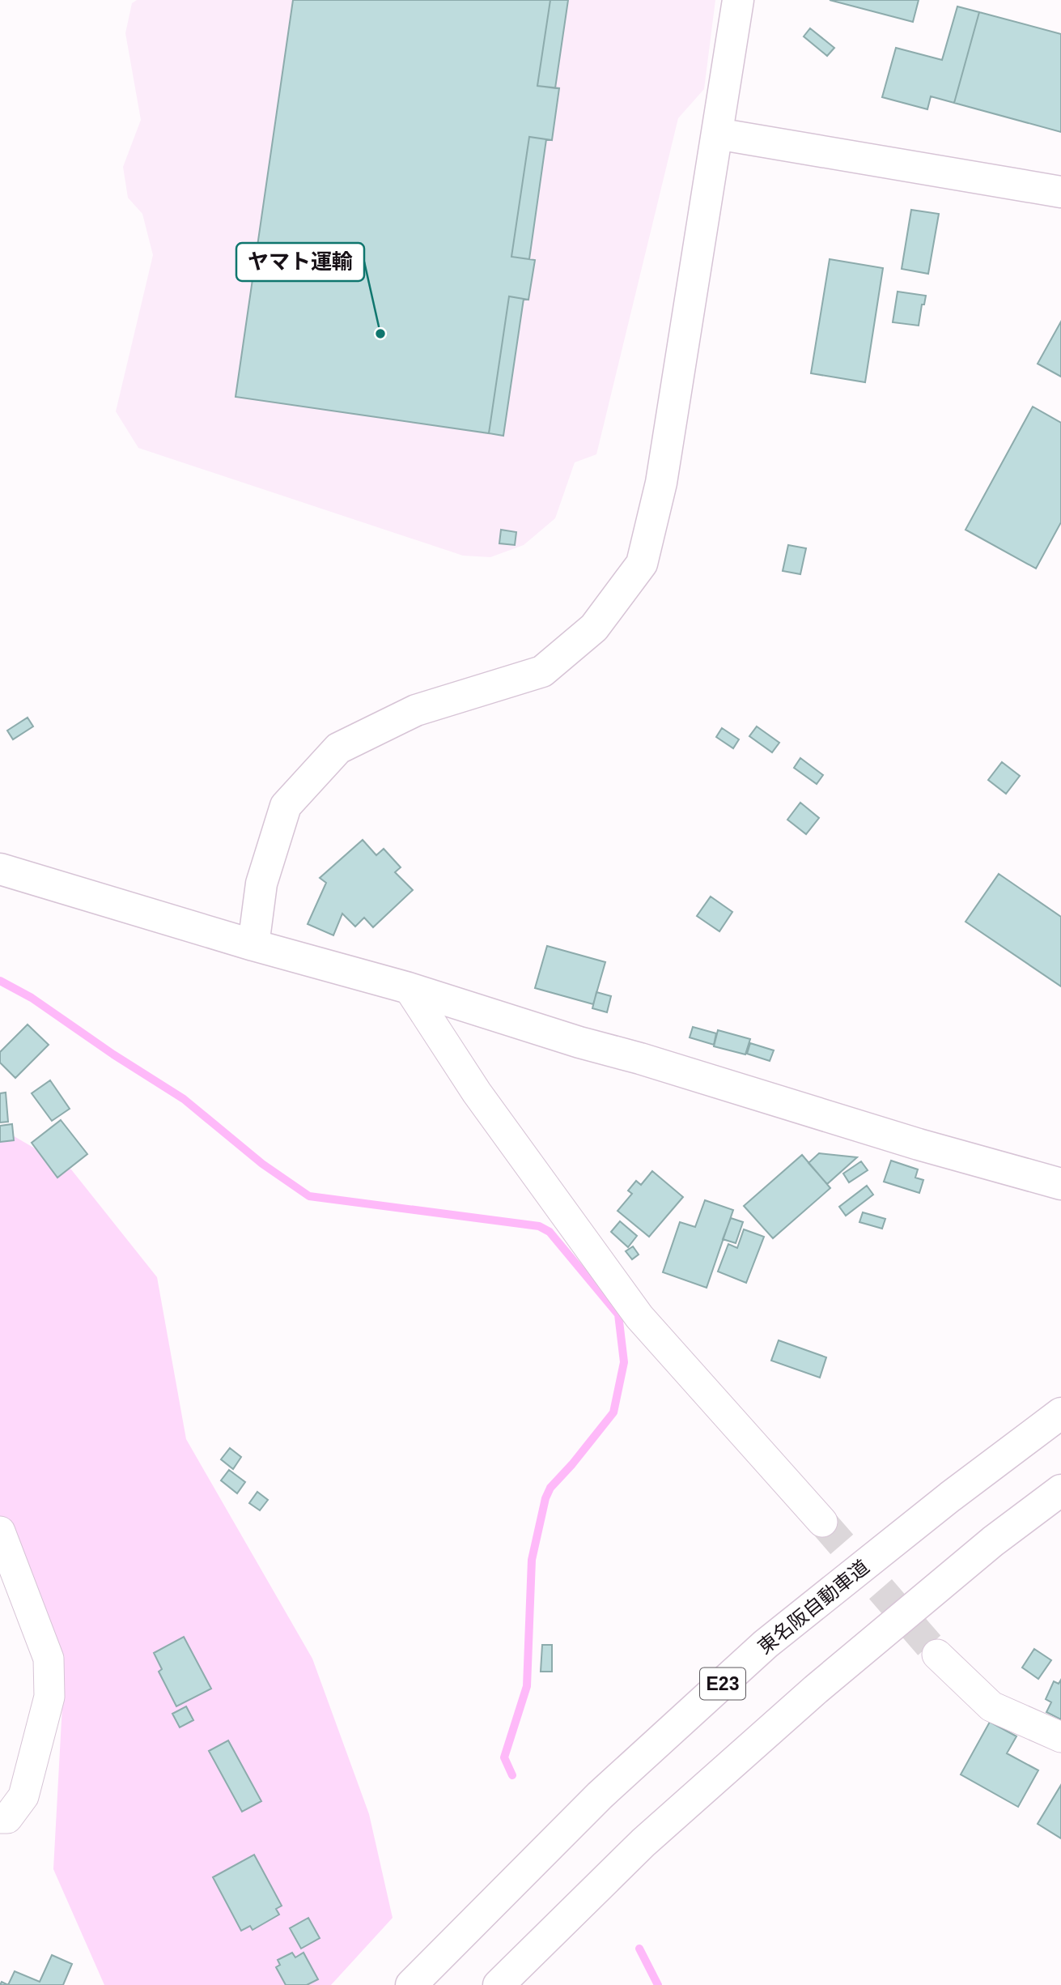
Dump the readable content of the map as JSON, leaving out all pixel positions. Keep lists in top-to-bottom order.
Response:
{
  "streets": {
    "main road": ["東名阪自動車道", "E23"]
  },
  "places": ["ヤマト運輸"]
}
